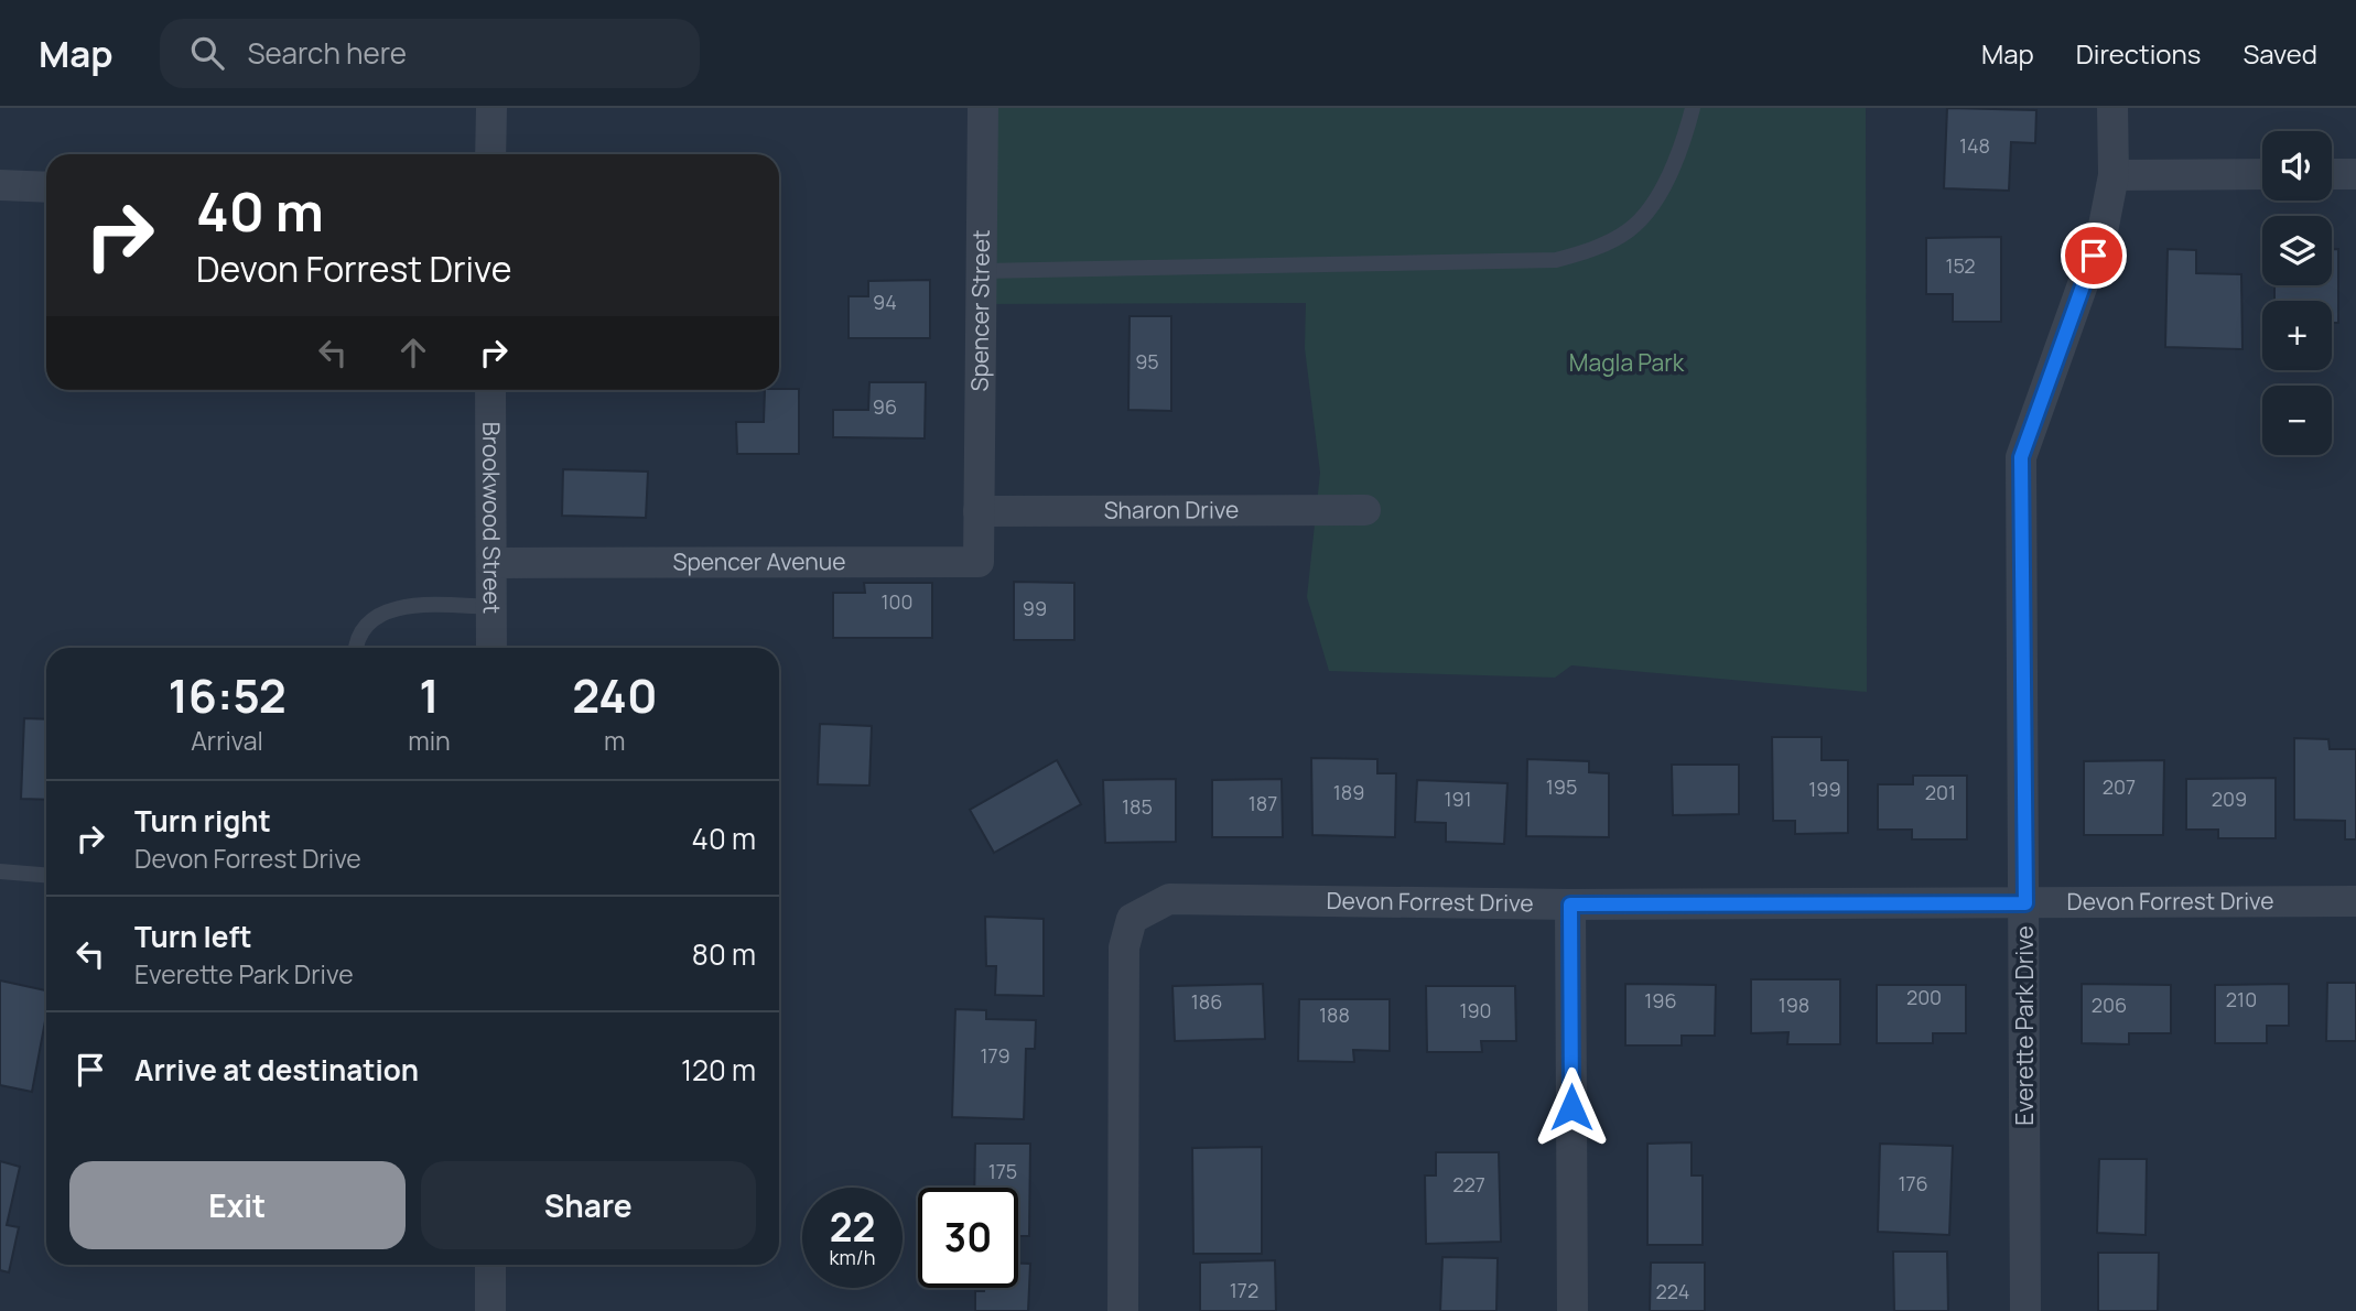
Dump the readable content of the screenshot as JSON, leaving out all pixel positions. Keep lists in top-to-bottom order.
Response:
{
  "streets": {
    "street": [
      "Spencer Street",
      "Sharon Drive",
      "Brookwood Street",
      "Spencer Avenue",
      "Devon Forrest Drive",
      "Everette Park Drive"
    ]
  },
  "crossings": [
    ["Spencer Street", "Sharon Drive"],
    ["Spencer Street", "Spencer Avenue"],
    ["Sharon Drive", "Spencer Avenue"],
    ["Brookwood Street", "Spencer Avenue"],
    ["Devon Forrest Drive", "Everette Park Drive"]
  ],
  "parks": ["Magla Park"],
  "house_numbers": [
    "148",
    "152",
    "94",
    "95",
    "96",
    "100",
    "99",
    "195",
    "207",
    "199",
    "189",
    "201",
    "191",
    "209",
    "187",
    "185",
    "200",
    "210",
    "196",
    "186",
    "198",
    "206",
    "190",
    "188",
    "179",
    "175",
    "176",
    "227",
    "172",
    "224"
  ],
  "page": {
    "header": "Map",
    "search": "Search here",
    "nav": ["Map", "Directions", "Saved"],
    "map_buttons": ["+", "−"],
    "turn": ["40 m", "Devon Forrest Drive"],
    "eta": [
      "16:52",
      "Arrival",
      "1",
      "min",
      "240",
      "m"
    ],
    "list": [
      {
        "name": "Turn right",
        "note": "Devon Forrest Drive",
        "value": "40 m"
      },
      {
        "name": "Turn left",
        "note": "Everette Park Drive",
        "value": "80 m"
      },
      {
        "name": "Arrive at destination",
        "value": "120 m"
      }
    ],
    "buttons": ["Exit", "Share"],
    "speed": "22 km/h",
    "limit": "30"
  }
}
